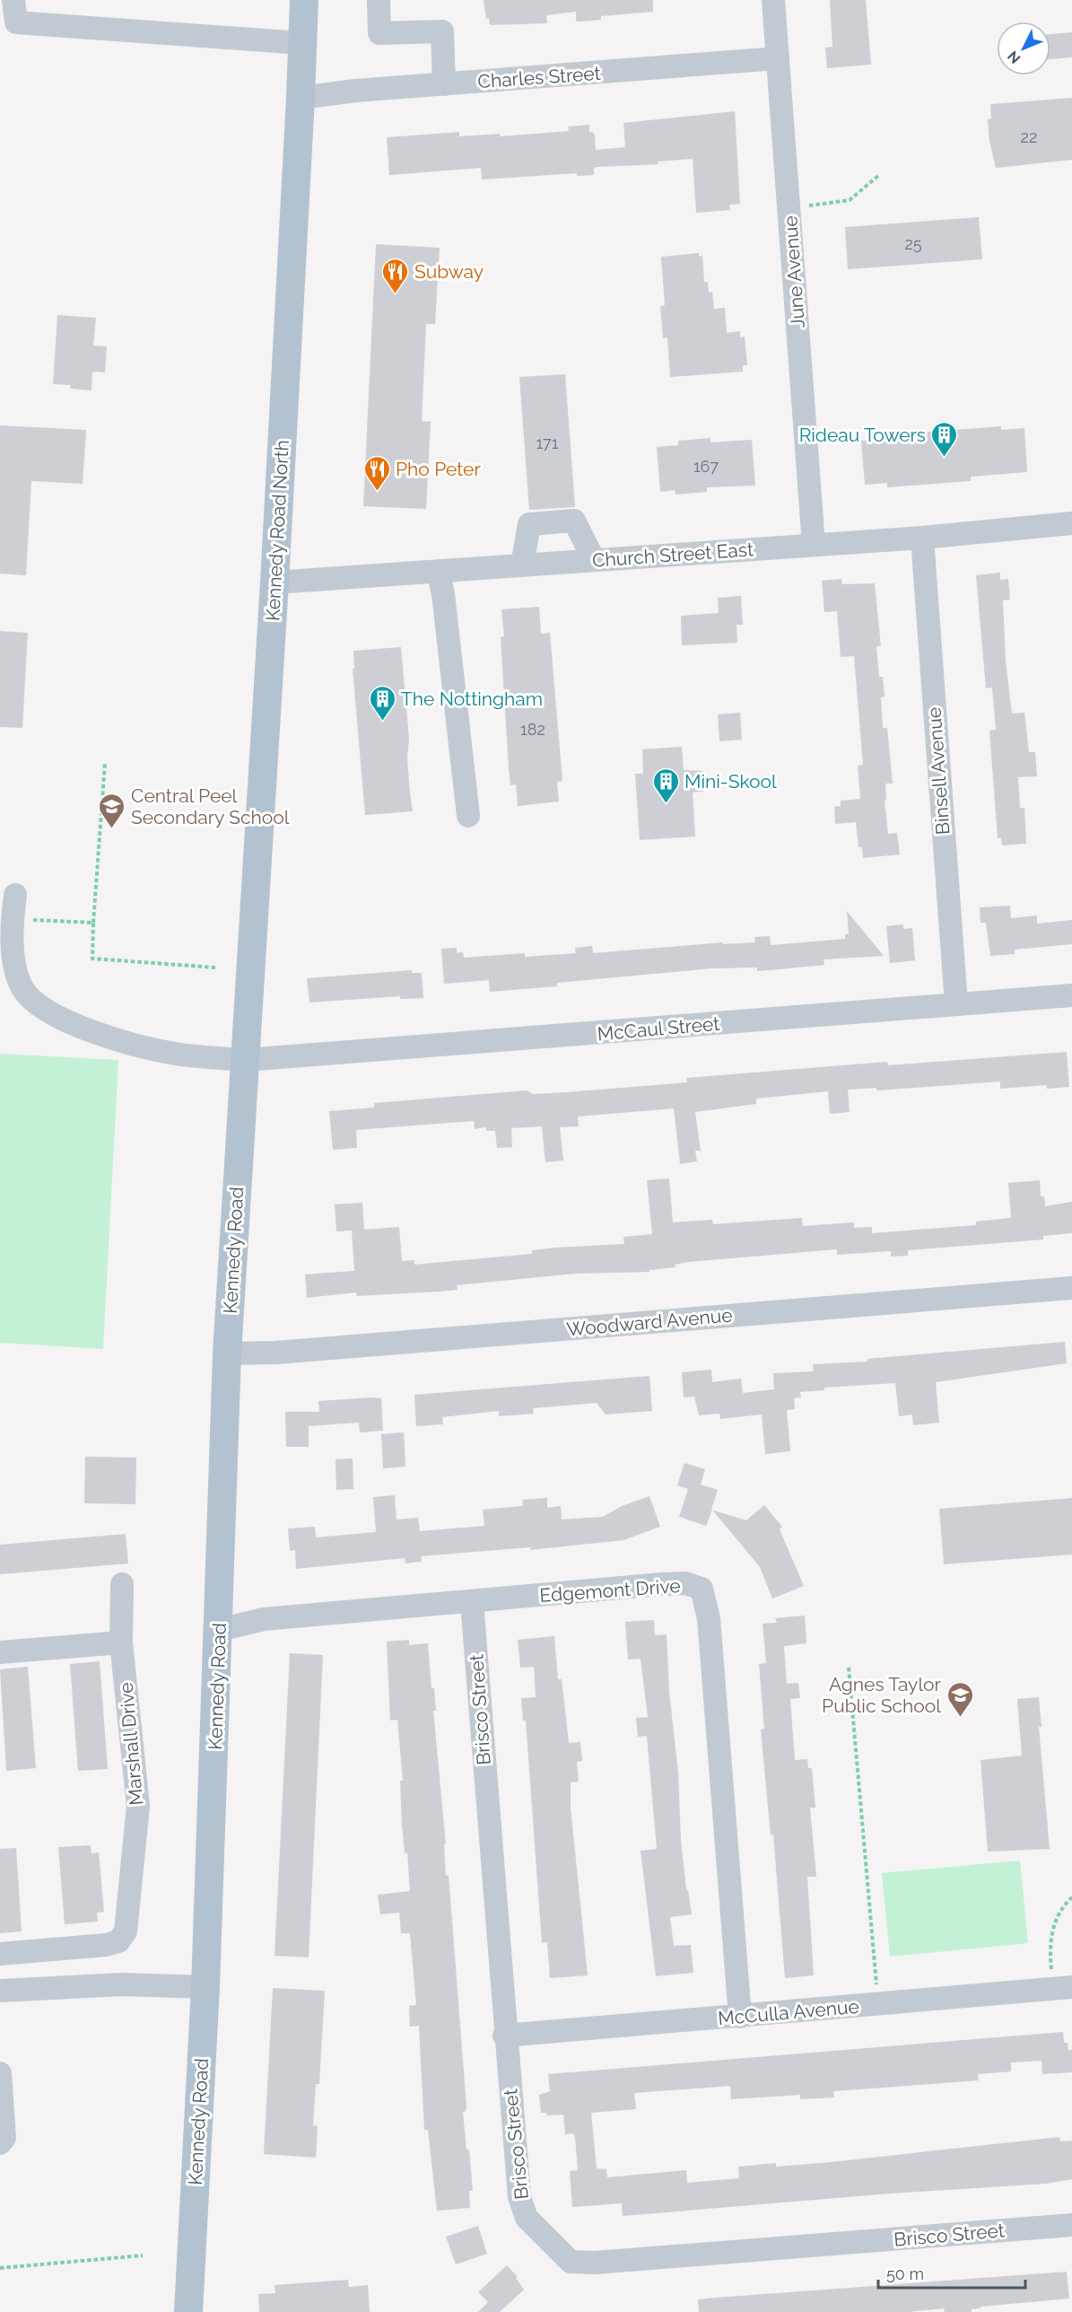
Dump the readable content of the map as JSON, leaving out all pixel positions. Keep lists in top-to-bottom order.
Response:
{
  "streets": {
    "main road": ["Kennedy Road North", "Kennedy Road"],
    "street": [
      "Charles Street",
      "June Avenue",
      "Church Street East",
      "Binsell Avenue",
      "McCaul Street",
      "Woodward Avenue",
      "Edgemont Drive",
      "Brisco Street",
      "Marshall Drive",
      "McCulla Avenue"
    ]
  },
  "crossings": [
    ["Charles Street", "June Avenue"],
    ["Charles Street", "Kennedy Road North"],
    ["June Avenue", "Church Street East"],
    ["Kennedy Road North", "Church Street East"],
    ["Kennedy Road North", "McCaul Street"],
    ["Kennedy Road North", "Kennedy Road"],
    ["Church Street East", "Binsell Avenue"],
    ["Binsell Avenue", "McCaul Street"],
    ["McCaul Street", "Kennedy Road"],
    ["Kennedy Road", "Woodward Avenue"],
    ["Kennedy Road", "Edgemont Drive"],
    ["Edgemont Drive", "Brisco Street"],
    ["Edgemont Drive", "McCulla Avenue"],
    ["Brisco Street", "McCulla Avenue"]
  ],
  "places": {
    "restaurant": ["Subway", "Pho Peter"],
    "building": ["Rideau Towers", "The Nottingham", "Mini-Skool"],
    "school or university": ["Central Peel Secondary School", "Agnes Taylor Public School"]
  },
  "house_numbers": [
    "22",
    "25",
    "171",
    "167",
    "182"
  ],
  "scale_bar": "50 m",
  "north": "bottom left"
}
